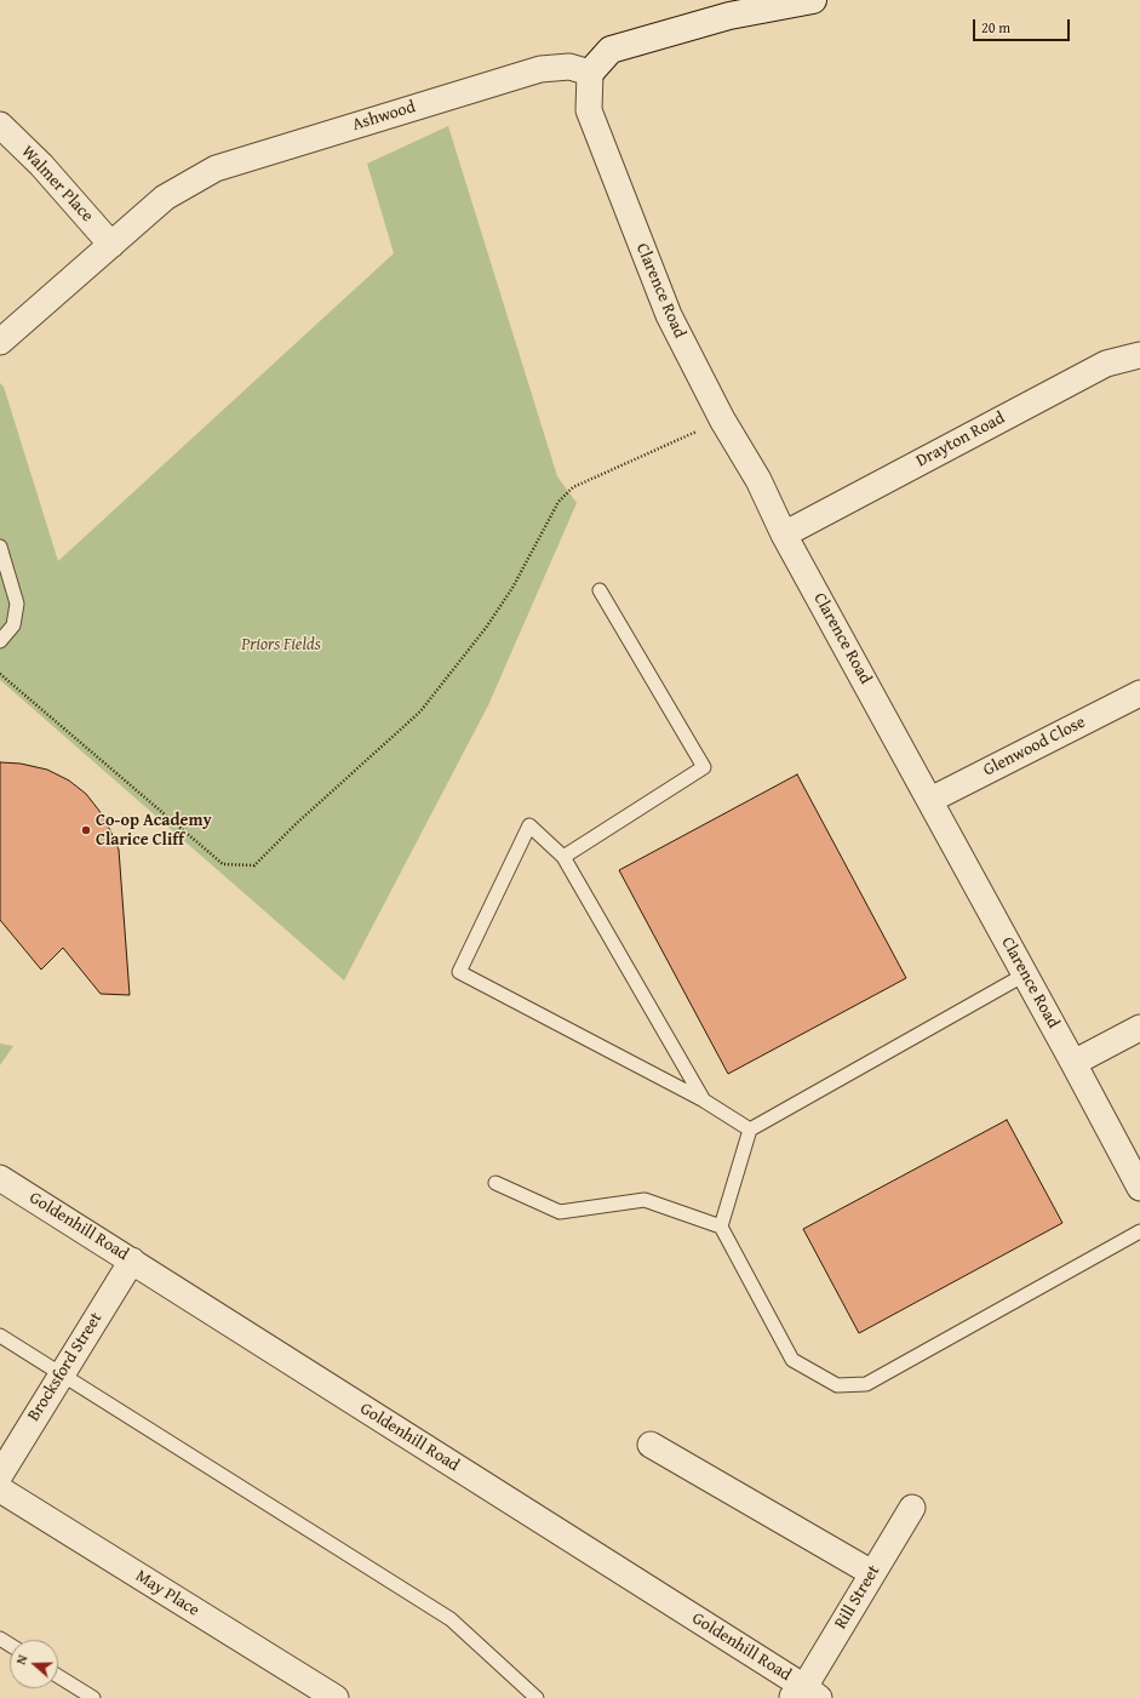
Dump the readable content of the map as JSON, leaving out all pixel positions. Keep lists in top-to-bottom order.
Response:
{
  "streets": {
    "street": [
      "Ashwood",
      "Walmer Place",
      "Clarence Road",
      "Drayton Road",
      "Glenwood Close",
      "Goldenhill Road",
      "Brocksford Street",
      "May Place",
      "Rill Street"
    ]
  },
  "crossings": [
    ["Ashwood", "Walmer Place"],
    ["Ashwood", "Clarence Road"],
    ["Clarence Road", "Drayton Road"],
    ["Clarence Road", "Glenwood Close"],
    ["Goldenhill Road", "Brocksford Street"],
    ["Goldenhill Road", "Rill Street"]
  ],
  "parks": ["Priors Fields"],
  "places": ["Co-op Academy Clarice Cliff"],
  "scale_bar": "20 m",
  "north": "left"
}
